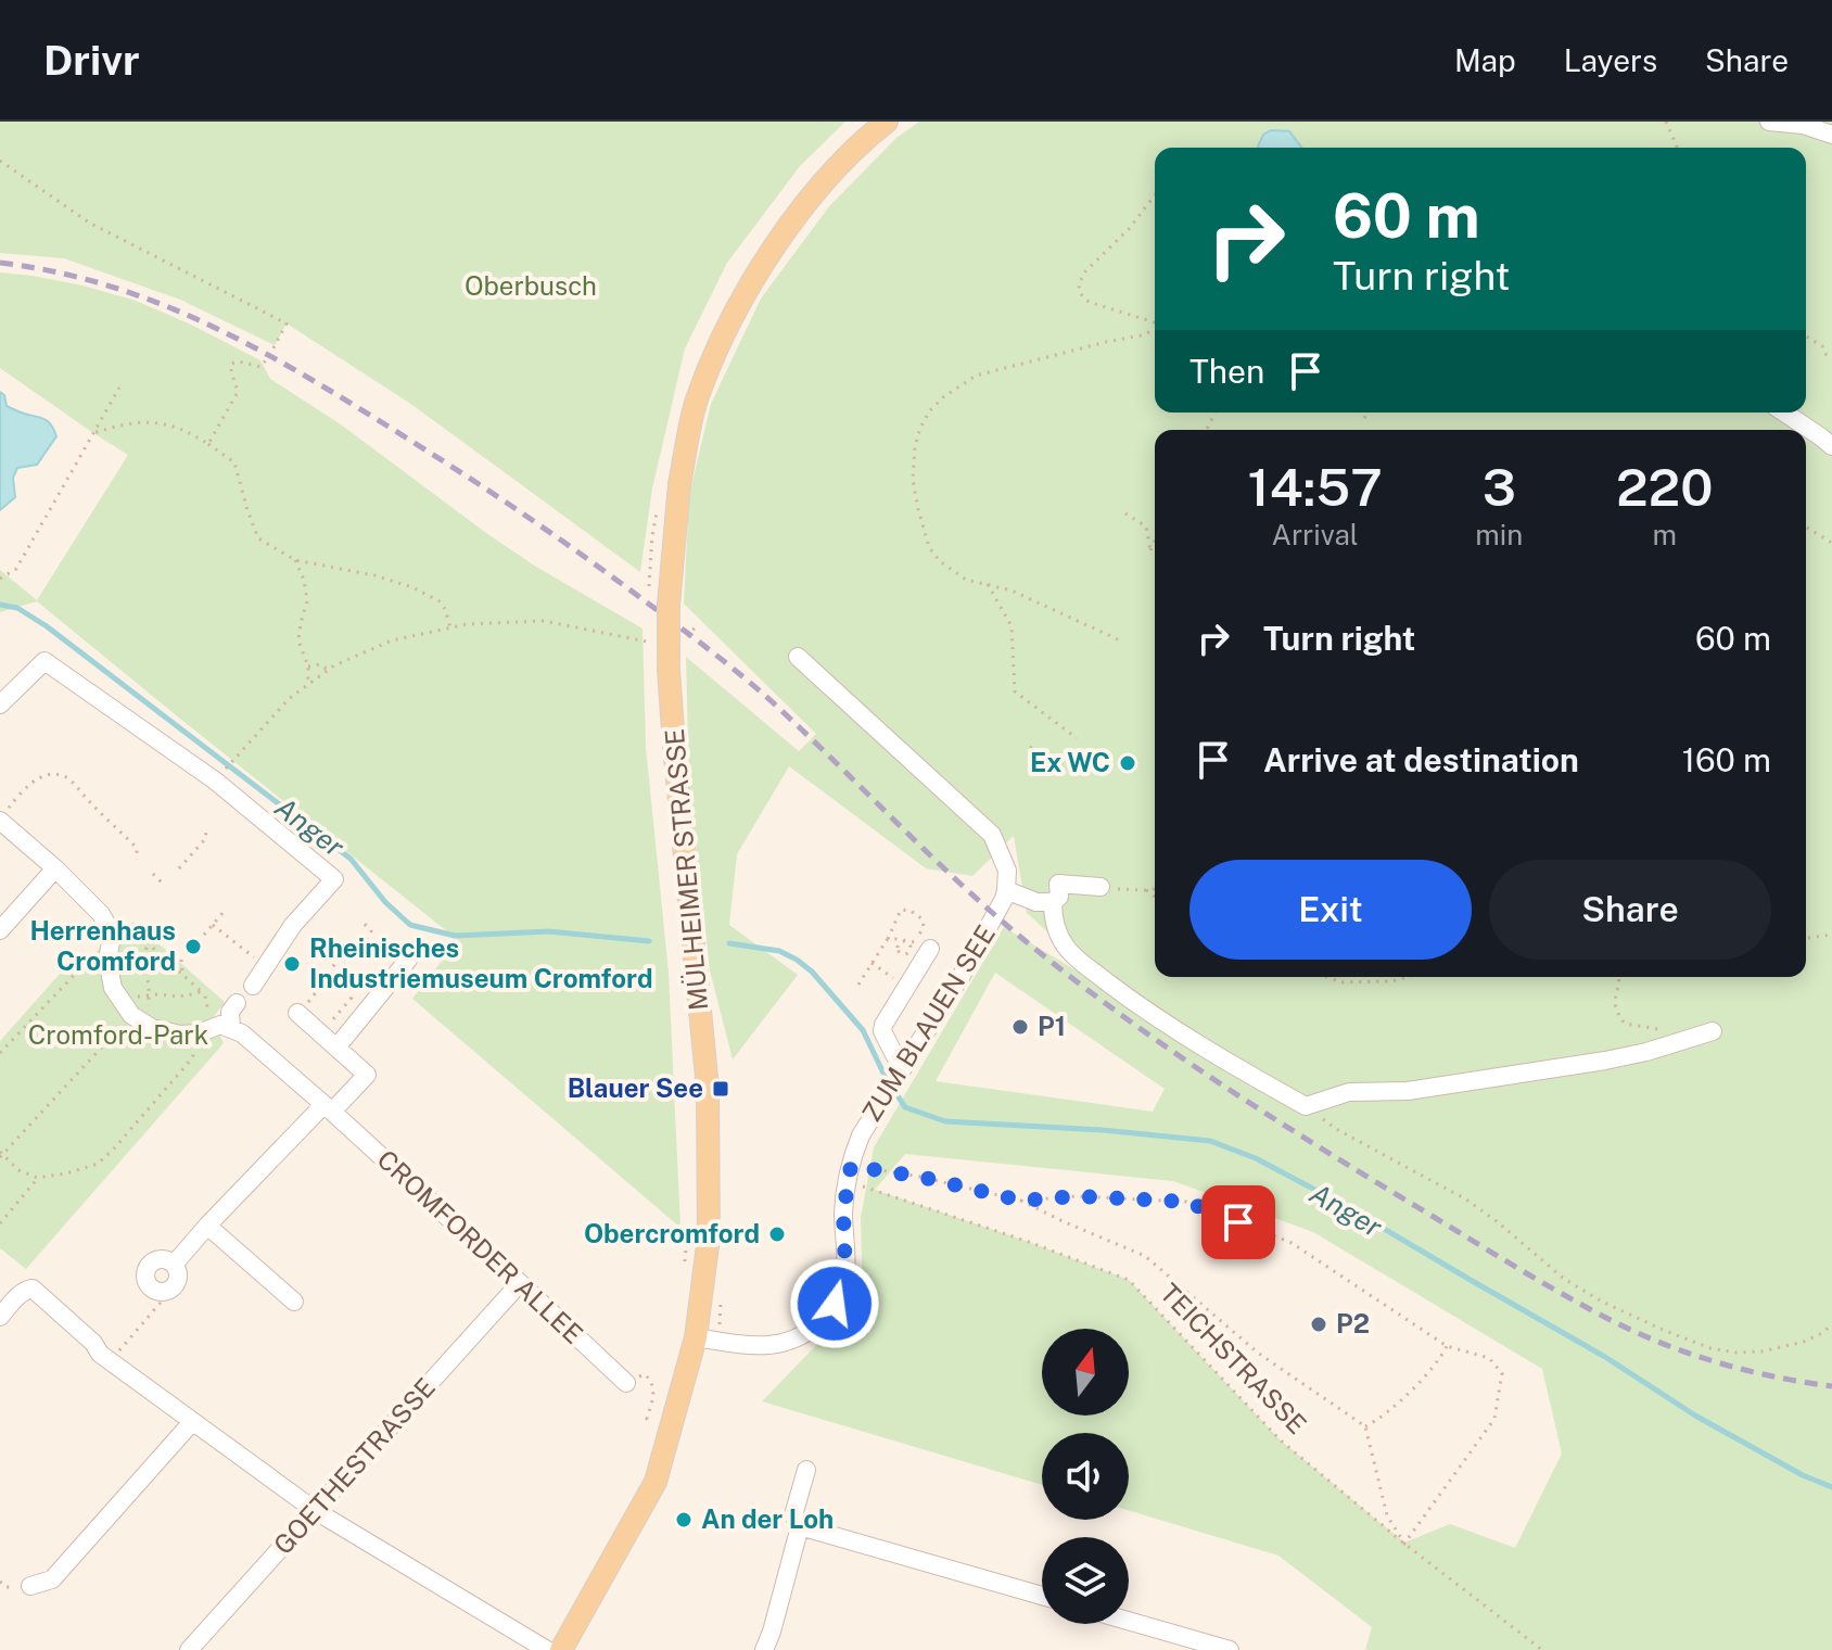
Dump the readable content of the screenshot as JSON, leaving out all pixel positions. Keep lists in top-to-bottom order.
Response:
{
  "streets": {
    "main road": ["MÜLHEIMER STRASSE"],
    "street": ["ZUM BLAUEN SEE", "CROMFORDER ALLEE", "GOETHESTRASSE"],
    "path": ["TEICHSTRASSE"]
  },
  "crossings": [
    ["MÜLHEIMER STRASSE", "ZUM BLAUEN SEE"],
    ["ZUM BLAUEN SEE", "TEICHSTRASSE"],
    ["CROMFORDER ALLEE", "GOETHESTRASSE"]
  ],
  "water": ["Anger"],
  "parks": ["Oberbusch", "Cromford-Park"],
  "places": {
    "other": [
      "Ex WC",
      "Herrenhaus Cromford",
      "Rheinisches Industriemuseum Cromford",
      "P1",
      "Obercromford",
      "P2",
      "An der Loh"
    ],
    "transit": ["Blauer See"]
  },
  "north": "top",
  "page": {
    "header": "Drivr",
    "nav": ["Map", "Layers", "Share"],
    "turn": ["60 m", "Turn right"],
    "then": "Then",
    "eta": [
      "14:57",
      "Arrival",
      "3",
      "min",
      "220",
      "m"
    ],
    "list": [
      {
        "name": "Turn right",
        "value": "60 m"
      },
      {
        "name": "Arrive at destination",
        "value": "160 m"
      }
    ],
    "buttons": ["Exit", "Share"]
  }
}
